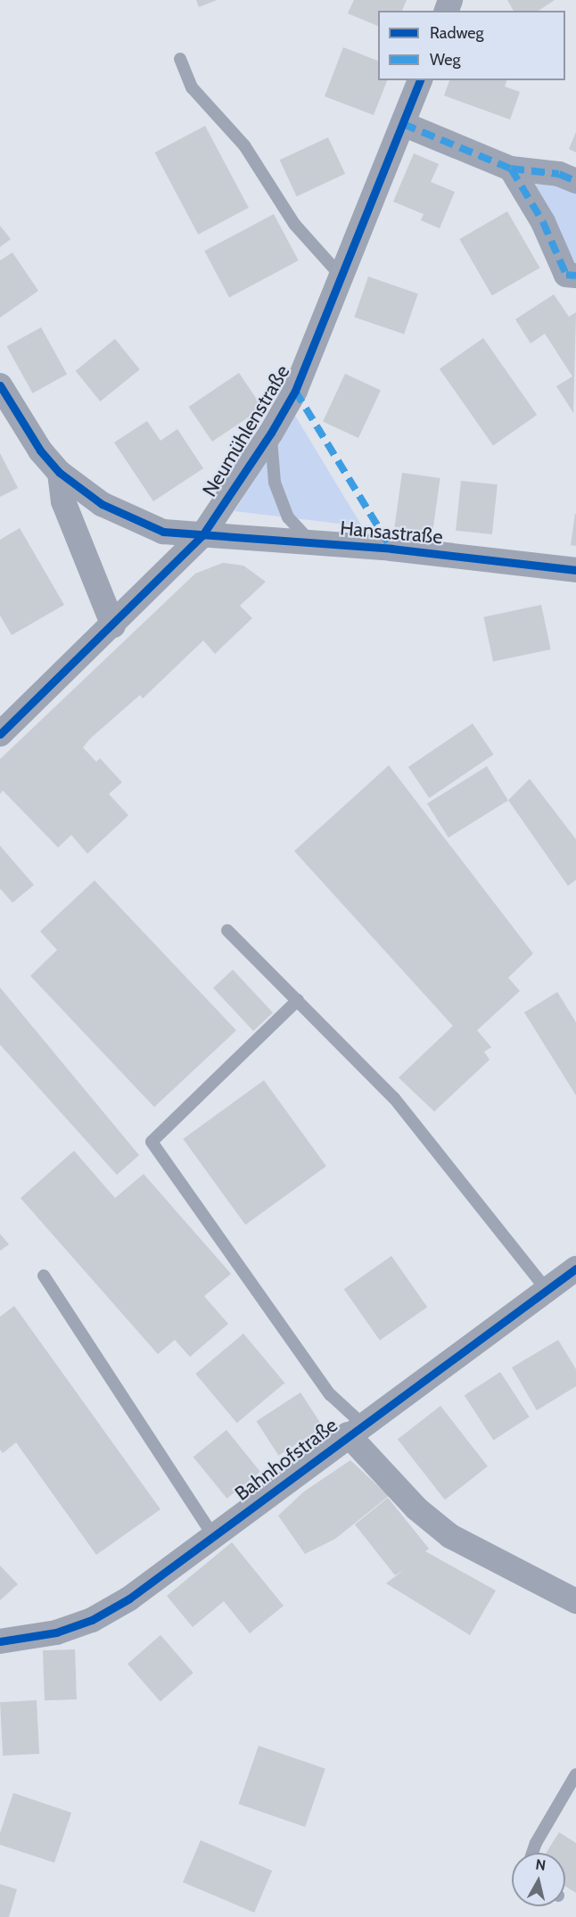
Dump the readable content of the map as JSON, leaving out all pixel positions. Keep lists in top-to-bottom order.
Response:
{
  "streets": {
    "street": ["Neumühlenstraße", "Hansastraße", "Bahnhofstraße"]
  },
  "crossings": [
    ["Neumühlenstraße", "Hansastraße"]
  ],
  "legend": ["Radweg", "Weg"],
  "north": "top"
}
